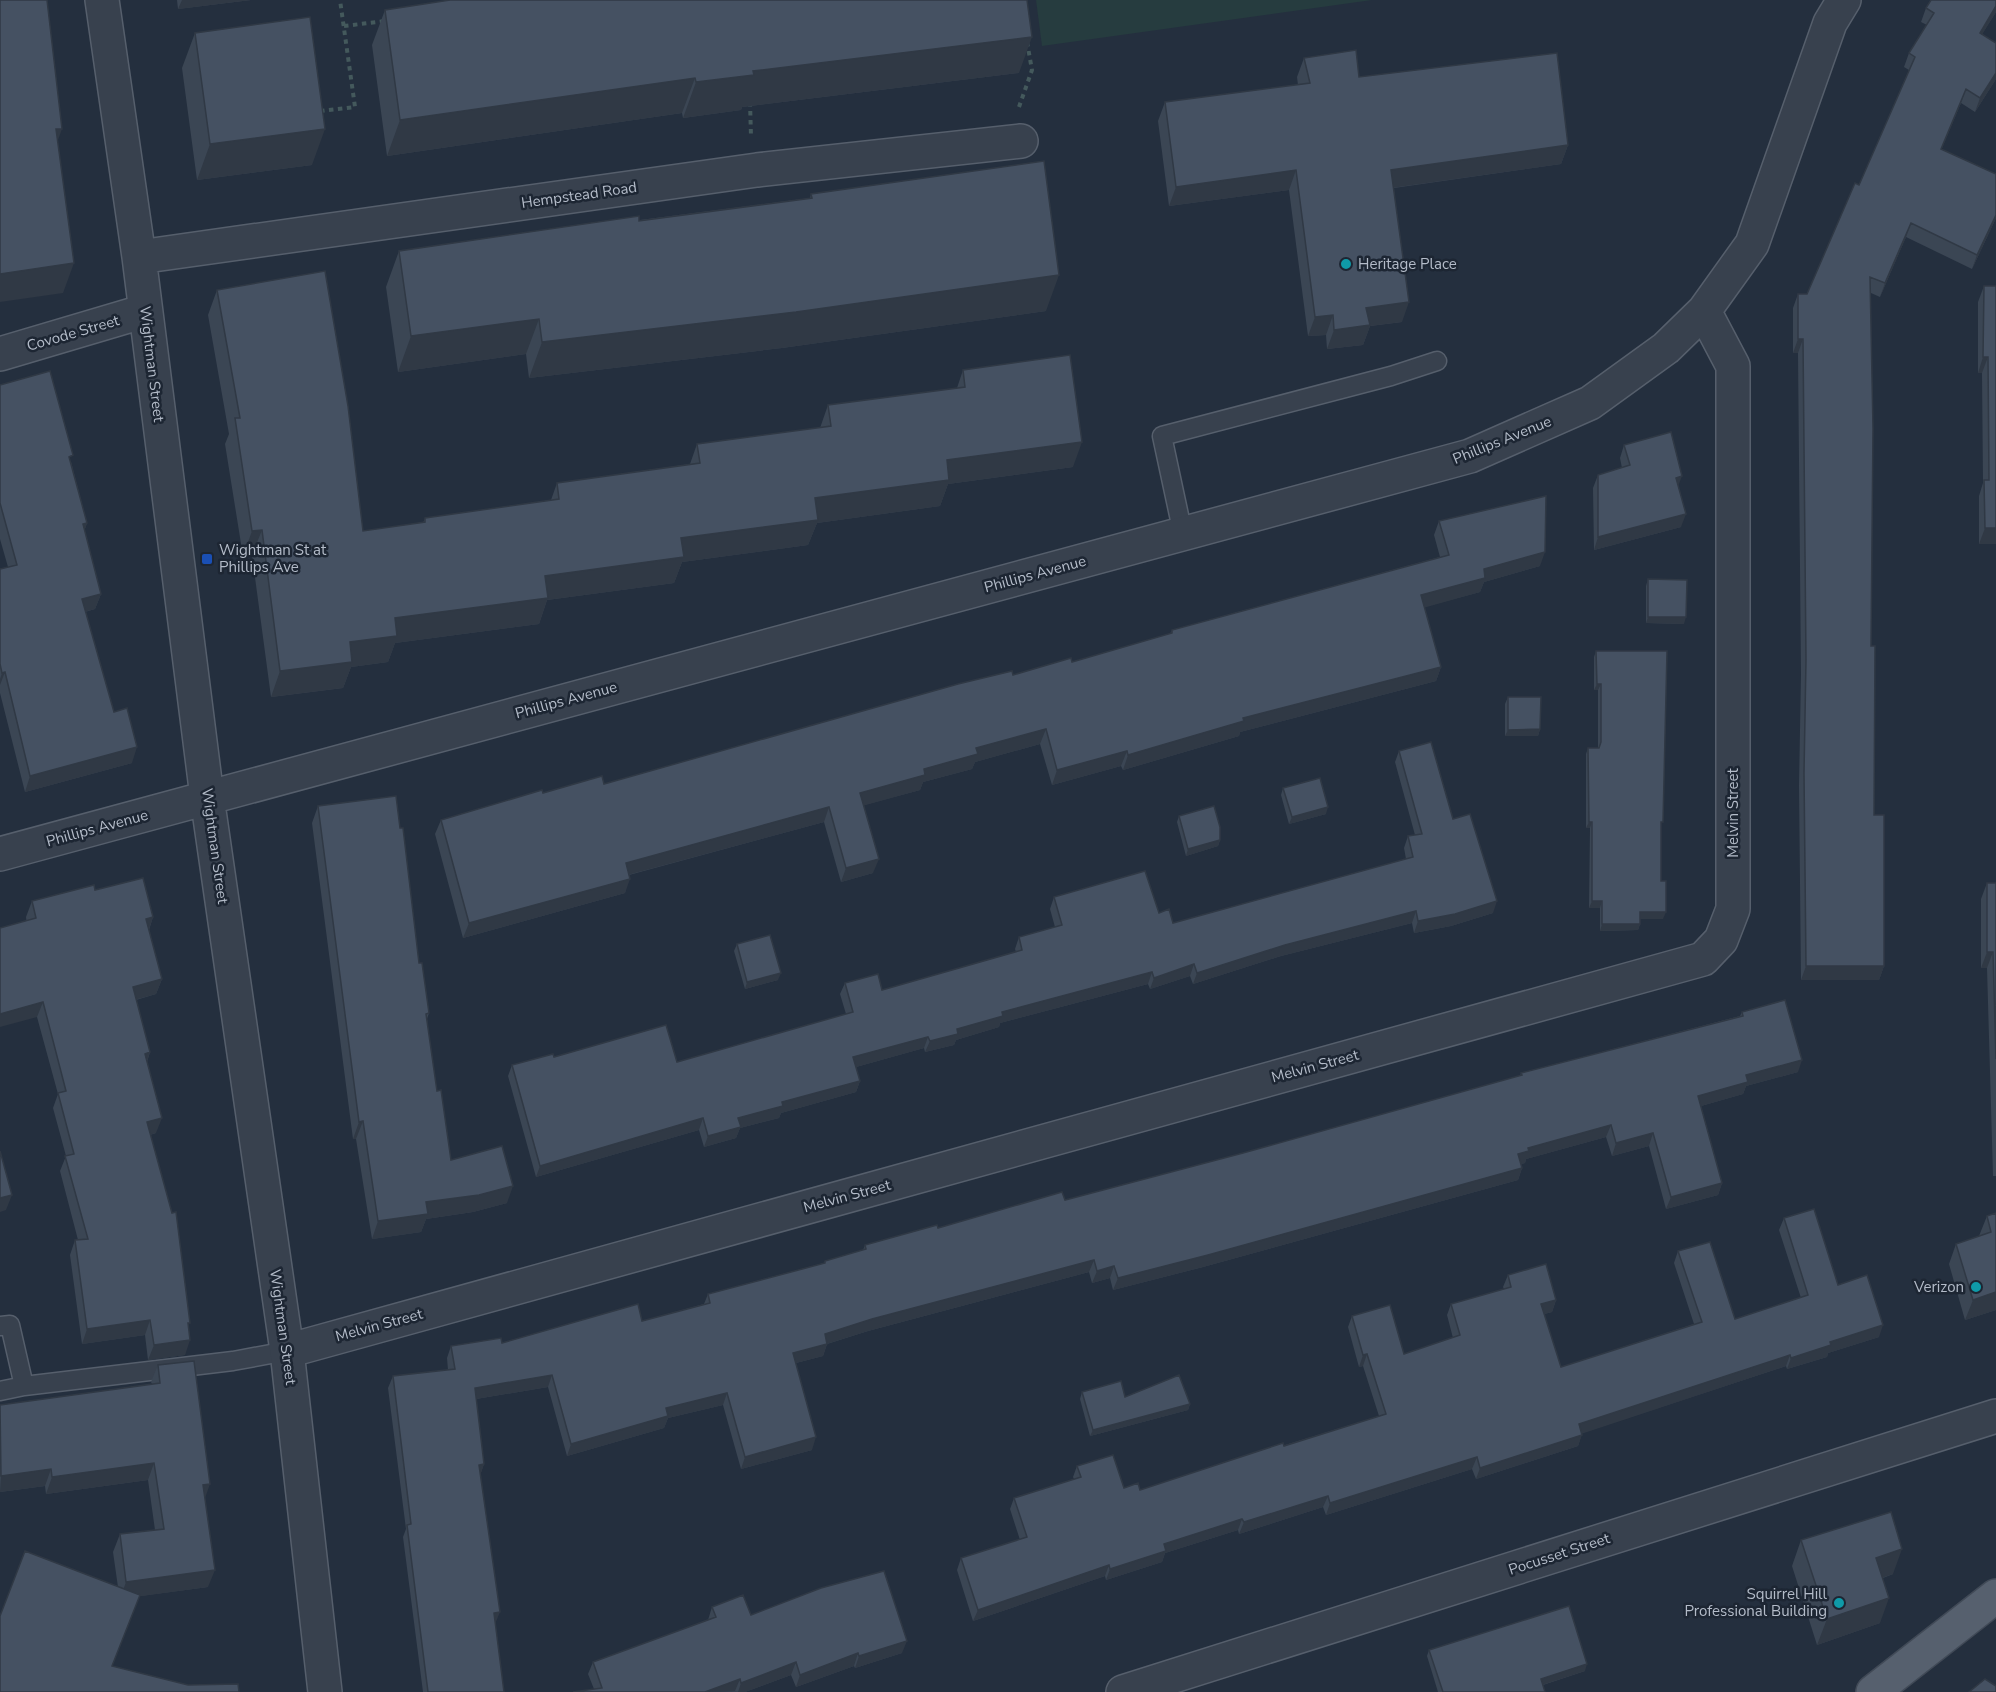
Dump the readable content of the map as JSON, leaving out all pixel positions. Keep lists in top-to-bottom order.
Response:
{
  "streets": {
    "street": [
      "Hempstead Road",
      "Covode Street",
      "Wightman Street",
      "Phillips Avenue",
      "Melvin Street",
      "Pocusset Street"
    ]
  },
  "crossings": [
    ["Hempstead Road", "Wightman Street"],
    ["Covode Street", "Wightman Street"],
    ["Wightman Street", "Phillips Avenue"],
    ["Wightman Street", "Melvin Street"],
    ["Phillips Avenue", "Melvin Street"]
  ],
  "places": {
    "other": ["Heritage Place", "Verizon", "Squirrel Hill Professional Building"],
    "transit": ["Wightman St at Phillips Ave"]
  }
}
